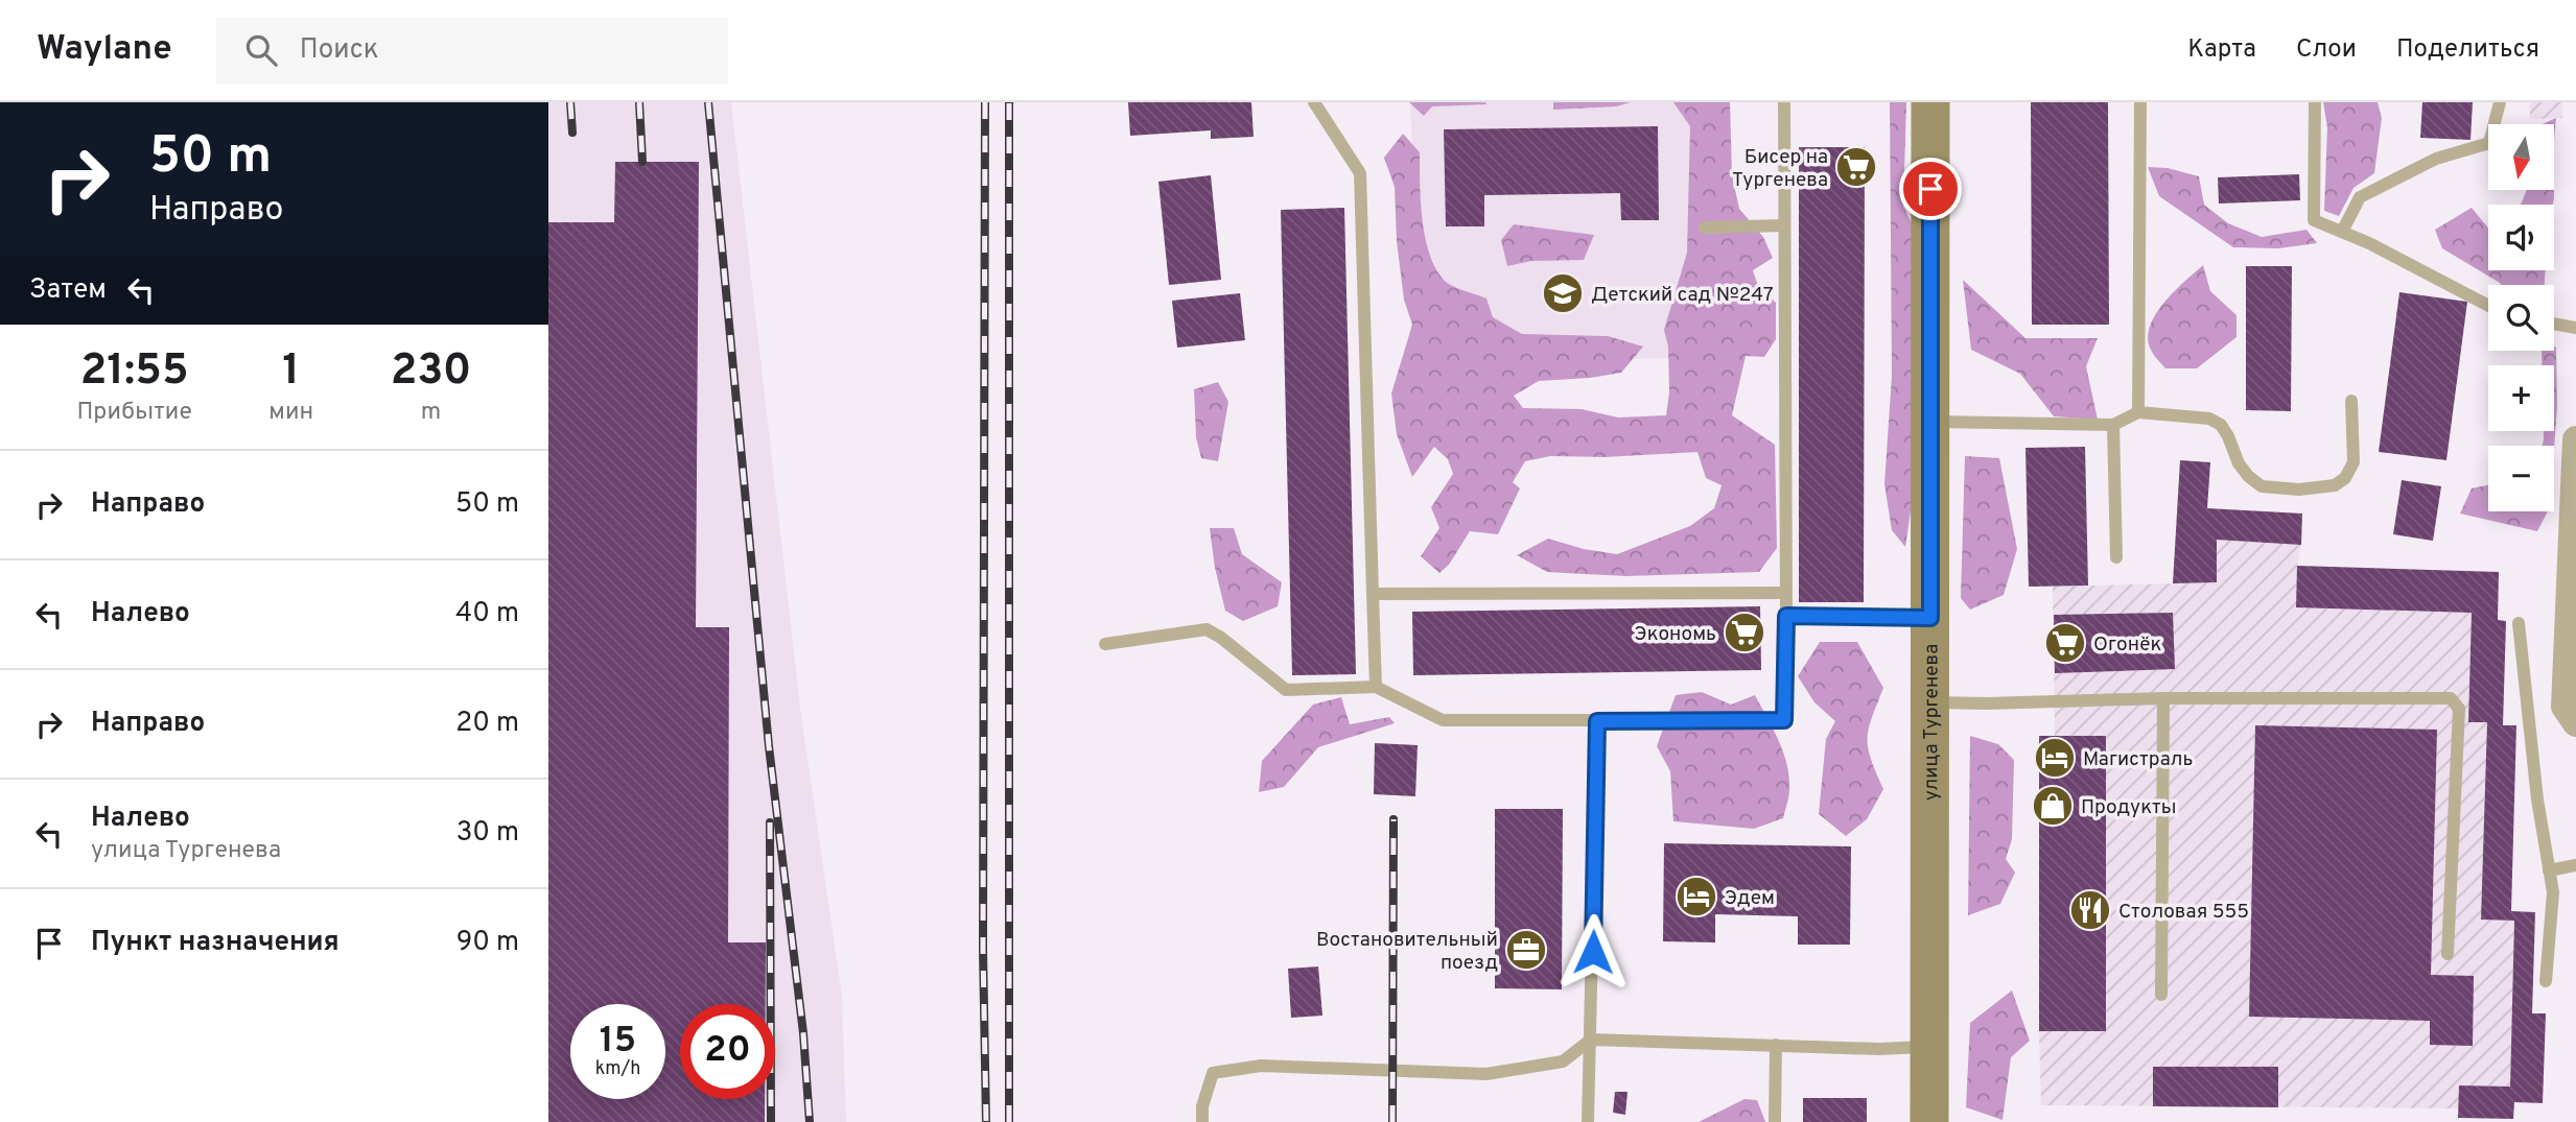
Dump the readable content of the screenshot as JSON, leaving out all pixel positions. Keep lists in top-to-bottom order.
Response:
{
  "streets": {
    "main road": ["улица Тургенева"]
  },
  "places": {
    "supermarket": ["Бисер на Тургенева", "Экономь", "Огонёк"],
    "school or university": ["Детский сад №247"],
    "hotel": ["Магистраль", "Эдем"],
    "shop": ["Продукты"],
    "restaurant": ["Столовая 555"],
    "office": ["Востановительный поезд"]
  },
  "north": "bottom",
  "page": {
    "header": "Waylane",
    "search": "Поиск",
    "nav": ["Карта", "Слои", "Поделиться"],
    "turn": ["50 m", "Направо"],
    "map_buttons": ["+", "−"],
    "then": "Затем",
    "eta": [
      "21:55",
      "Прибытие",
      "1",
      "мин",
      "230",
      "m"
    ],
    "list": [
      {
        "name": "Направо",
        "value": "50 m"
      },
      {
        "name": "Налево",
        "value": "40 m"
      },
      {
        "name": "Направо",
        "value": "20 m"
      },
      {
        "name": "Налево",
        "note": "улица Тургенева",
        "value": "30 m"
      },
      {
        "name": "Пункт назначения",
        "value": "90 m"
      }
    ],
    "speed": "15 km/h",
    "limit": "20"
  }
}
